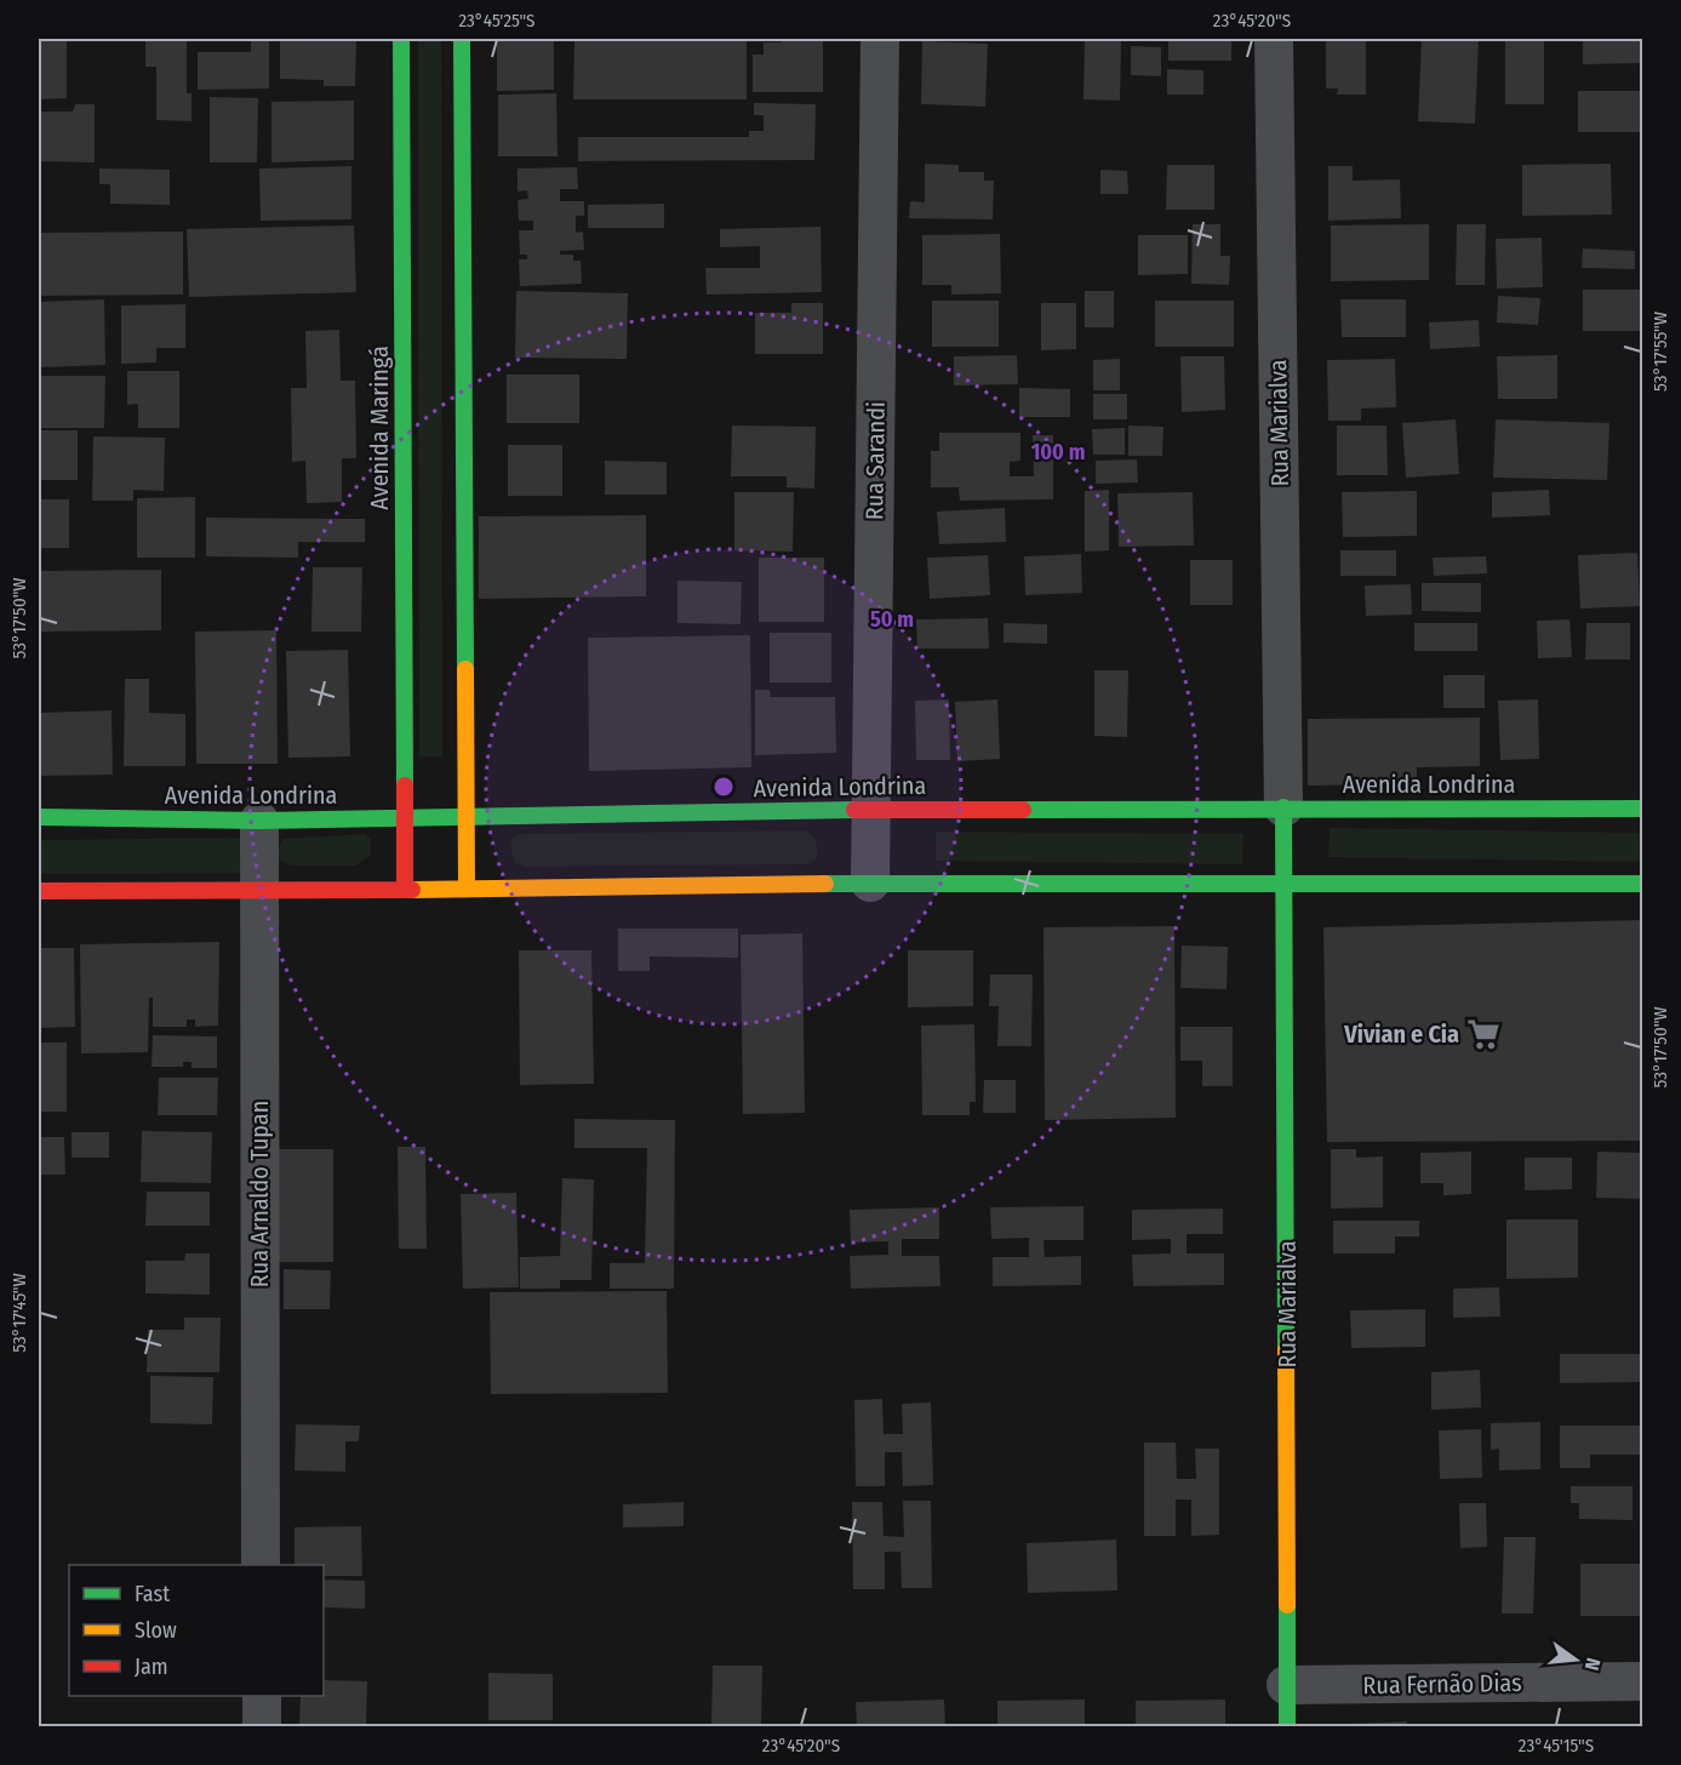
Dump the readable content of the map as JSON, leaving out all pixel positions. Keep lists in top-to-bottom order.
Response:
{
  "streets": {
    "main road": ["Rua Marialva", "Avenida Maringá", "Avenida Londrina"],
    "street": ["Rua Sarandi", "Rua Arnaldo Tupan", "Rua Fernão Dias"]
  },
  "crossings": [
    ["Rua Marialva", "Avenida Londrina"],
    ["Rua Marialva", "Rua Fernão Dias"],
    ["Avenida Maringá", "Avenida Londrina"],
    ["Rua Sarandi", "Avenida Londrina"],
    ["Avenida Londrina", "Rua Arnaldo Tupan"]
  ],
  "places": {
    "supermarket": ["Vivian e Cia"]
  },
  "legend": ["Fast", "Slow", "Jam"],
  "north": "right",
  "coordinates": [
    "23°45'25\"S",
    "23°45'20\"S",
    "53°17'55\"W",
    "53°17'50\"W",
    "53°17'45\"W",
    "23°45'15\"S"
  ],
  "rings": ["100 m", "50 m"]
}
